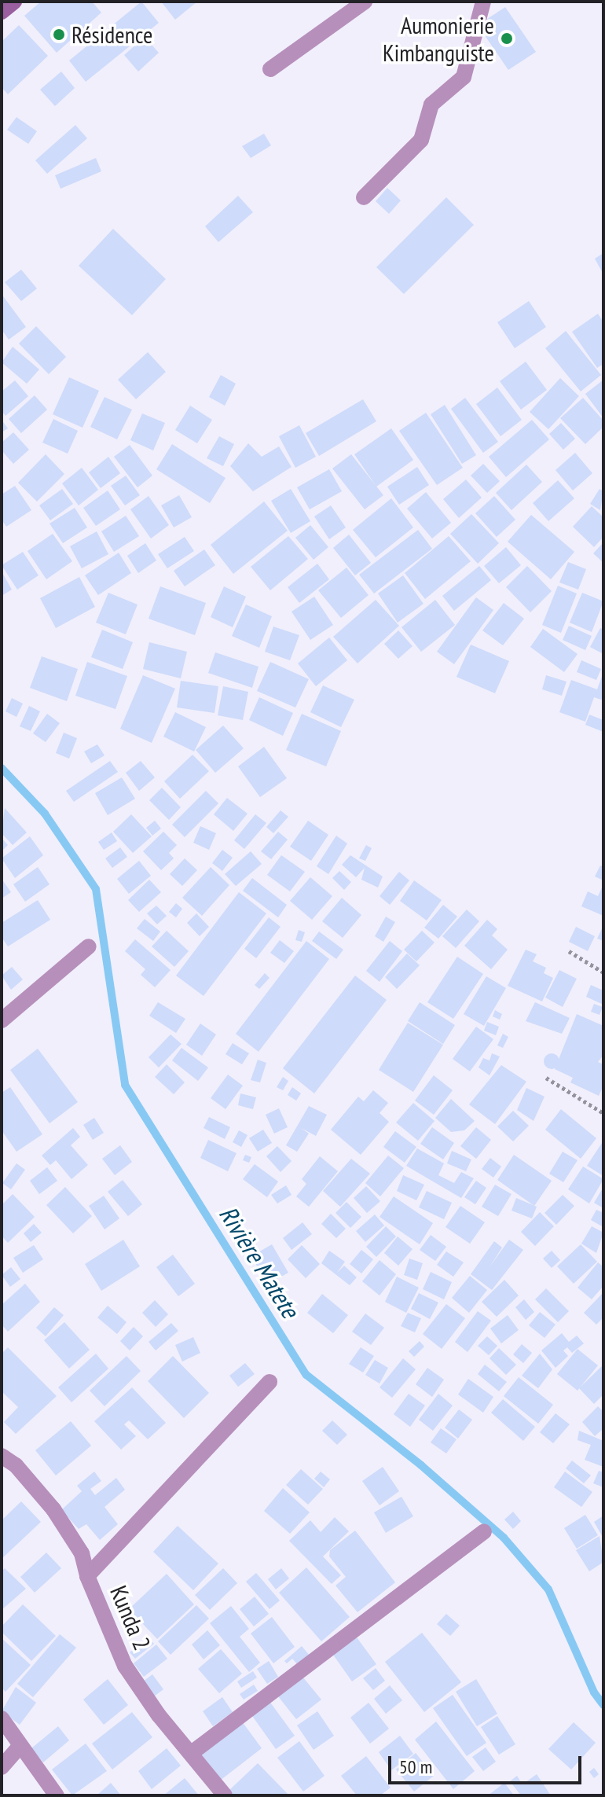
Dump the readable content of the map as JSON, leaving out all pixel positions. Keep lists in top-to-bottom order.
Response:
{
  "streets": {
    "street": ["Kunda 2"]
  },
  "water": ["Rivière Matete"],
  "places": ["Résidence", "Aumonierie Kimbanguiste"],
  "scale_bar": "50 m"
}
